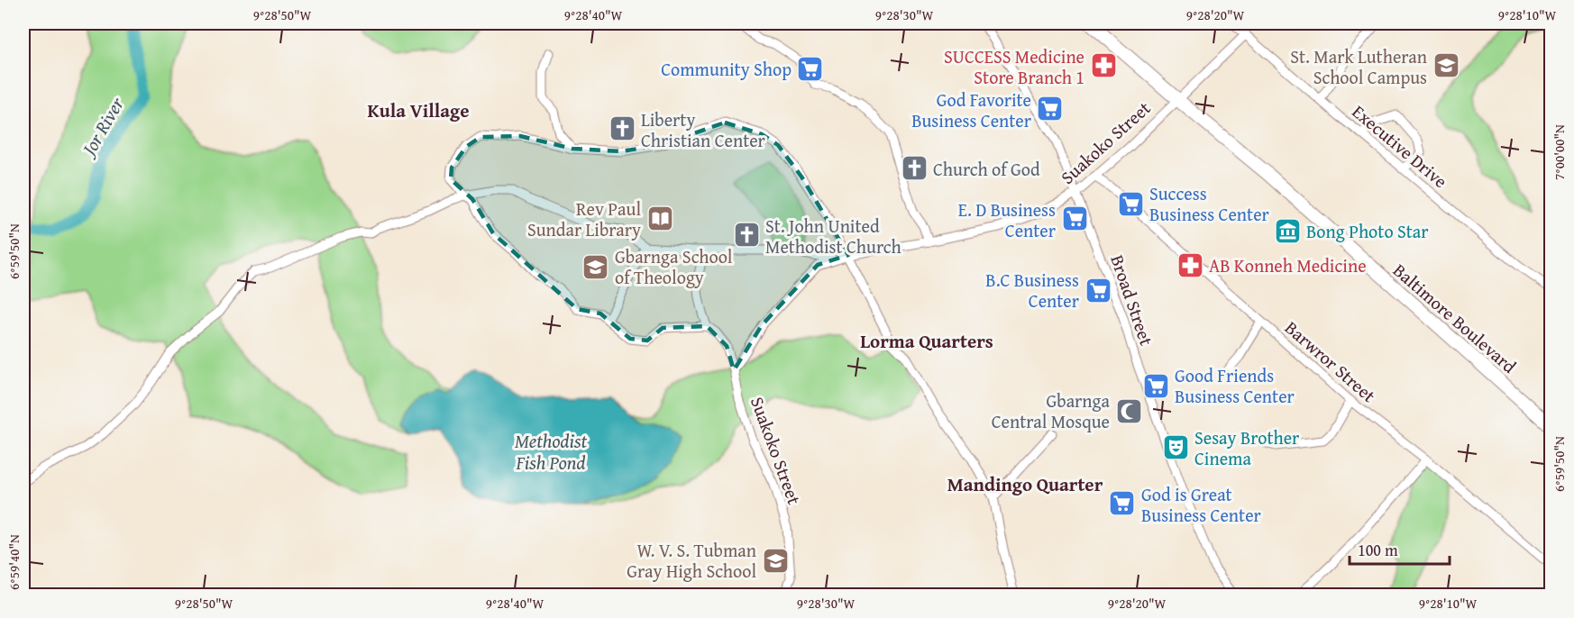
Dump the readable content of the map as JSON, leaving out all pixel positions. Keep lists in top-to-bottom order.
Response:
{
  "streets": {
    "highway": ["Baltimore Boulevard"],
    "street": [
      "Suakoko Street",
      "Executive Drive",
      "Broad Street",
      "Barwror Street"
    ]
  },
  "crossings": [
    ["Suakoko Street", "Executive Drive"],
    ["Suakoko Street", "Broad Street"],
    ["Suakoko Street", "Baltimore Boulevard"],
    ["Suakoko Street", "Barwror Street"]
  ],
  "districts": ["Kula Village", "Lorma Quarters", "Mandingo Quarter"],
  "water": ["Jor River", "Methodist Fish Pond"],
  "places": {
    "pharmacy": ["SUCCESS Medicine Store Branch 1", "AB Konneh Medicine"],
    "school or university": ["St. Mark Lutheran School Campus", "Gbarnga School of Theology", "W. V. S. Tubman Gray High School"],
    "supermarket": [
      "Community Shop",
      "God Favorite Business Center",
      "Success Business Center",
      "E. D Business Center",
      "B.C Business Center",
      "Good Friends Business Center",
      "God is Great Business Center"
    ],
    "church": ["Liberty Christian Center", "Church of God", "St. John United Methodist Church"],
    "library": ["Rev Paul Sundar Library"],
    "museum": ["Bong Photo Star"],
    "mosque": ["Gbarnga Central Mosque"],
    "theatre": ["Sesay Brother Cinema"]
  },
  "scale_bar": "100 m",
  "coordinates": [
    "9°28'50\"W",
    "9°28'40\"W",
    "9°28'30\"W",
    "9°28'20\"W",
    "9°28'10\"W",
    "7°00'00\"N",
    "6°59'50\"N",
    "6°59'40\"N"
  ]
}
